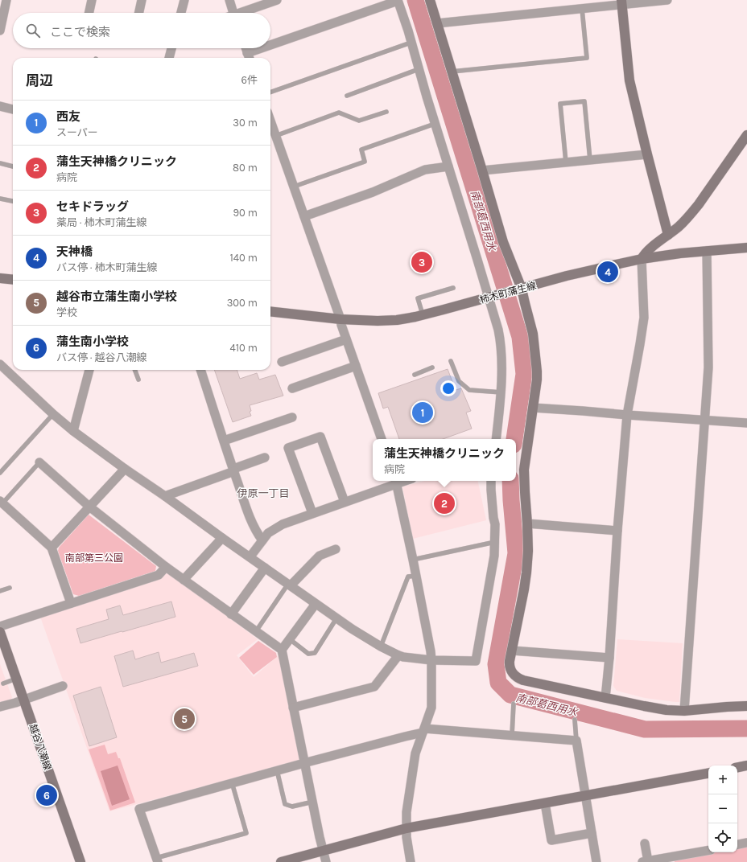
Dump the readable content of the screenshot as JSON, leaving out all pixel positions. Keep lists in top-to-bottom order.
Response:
{
  "streets": {
    "street": ["柿木町蒲生線", "越谷八潮線"]
  },
  "districts": ["伊原一丁目"],
  "water": ["南部葛西用水"],
  "parks": ["南部第三公園"],
  "page": {
    "search": "ここで検索",
    "heading": ["周辺", "6件"],
    "list": [
      {
        "mark": "1",
        "name": "西友",
        "note": "スーパー",
        "value": "30 m"
      },
      {
        "mark": "2",
        "name": "蒲生天神橋クリニック",
        "note": "病院",
        "value": "80 m"
      },
      {
        "mark": "3",
        "name": "セキドラッグ",
        "note": "薬局 · 柿木町蒲生線",
        "value": "90 m"
      },
      {
        "mark": "4",
        "name": "天神橋",
        "note": "バス停 · 柿木町蒲生線",
        "value": "140 m"
      },
      {
        "mark": "5",
        "name": "越谷市立蒲生南小学校",
        "note": "学校",
        "value": "300 m"
      },
      {
        "mark": "6",
        "name": "蒲生南小学校",
        "note": "バス停 · 越谷八潮線",
        "value": "410 m"
      }
    ],
    "pins": [
      "3",
      "4",
      "1",
      "2",
      "5",
      "6"
    ],
    "popup": ["蒲生天神橋クリニック", "病院"],
    "map_buttons": ["+", "−"]
  }
}
